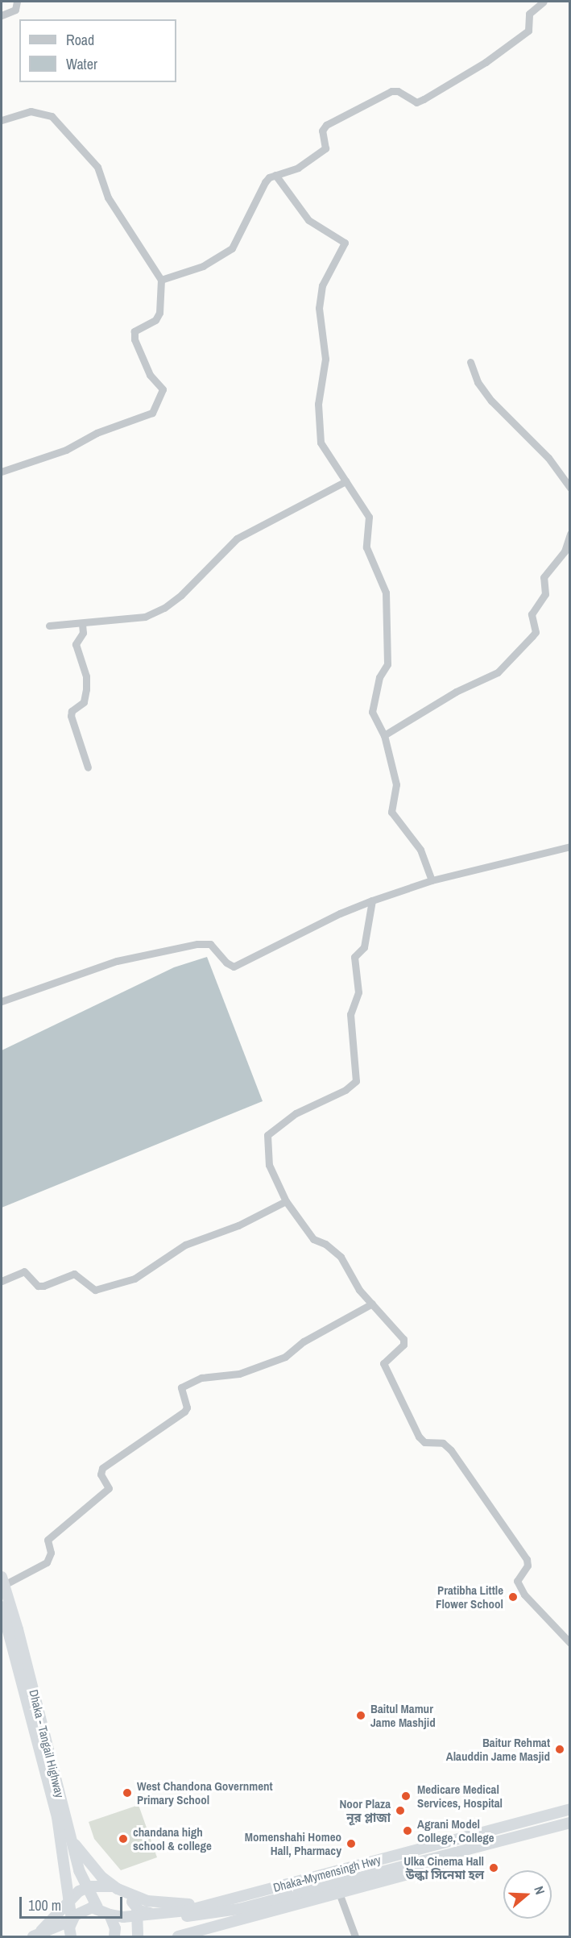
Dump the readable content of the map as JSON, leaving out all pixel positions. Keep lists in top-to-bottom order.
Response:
{
  "streets": {
    "highway": ["Dhaka - Tangail Highway", "Dhaka-Mymensingh Hwy"]
  },
  "places": [
    "Pratibha Little Flower School",
    "Baitul Mamur Jame Mashjid",
    "Baitur Rehmat Alauddin Jame Masjid",
    "West Chandona Government Primary School",
    "Medicare Medical Services, Hospital",
    "Noor Plaza নূর প্লাজা",
    "Agrani Model College, College",
    "chandana high school & college",
    "Momenshahi Homeo Hall, Pharmacy",
    "Ulka Cinema Hall উল্কা সিনেমা হল"
  ],
  "legend": ["Road", "Water"],
  "scale_bar": "100 m",
  "north": "right"
}
